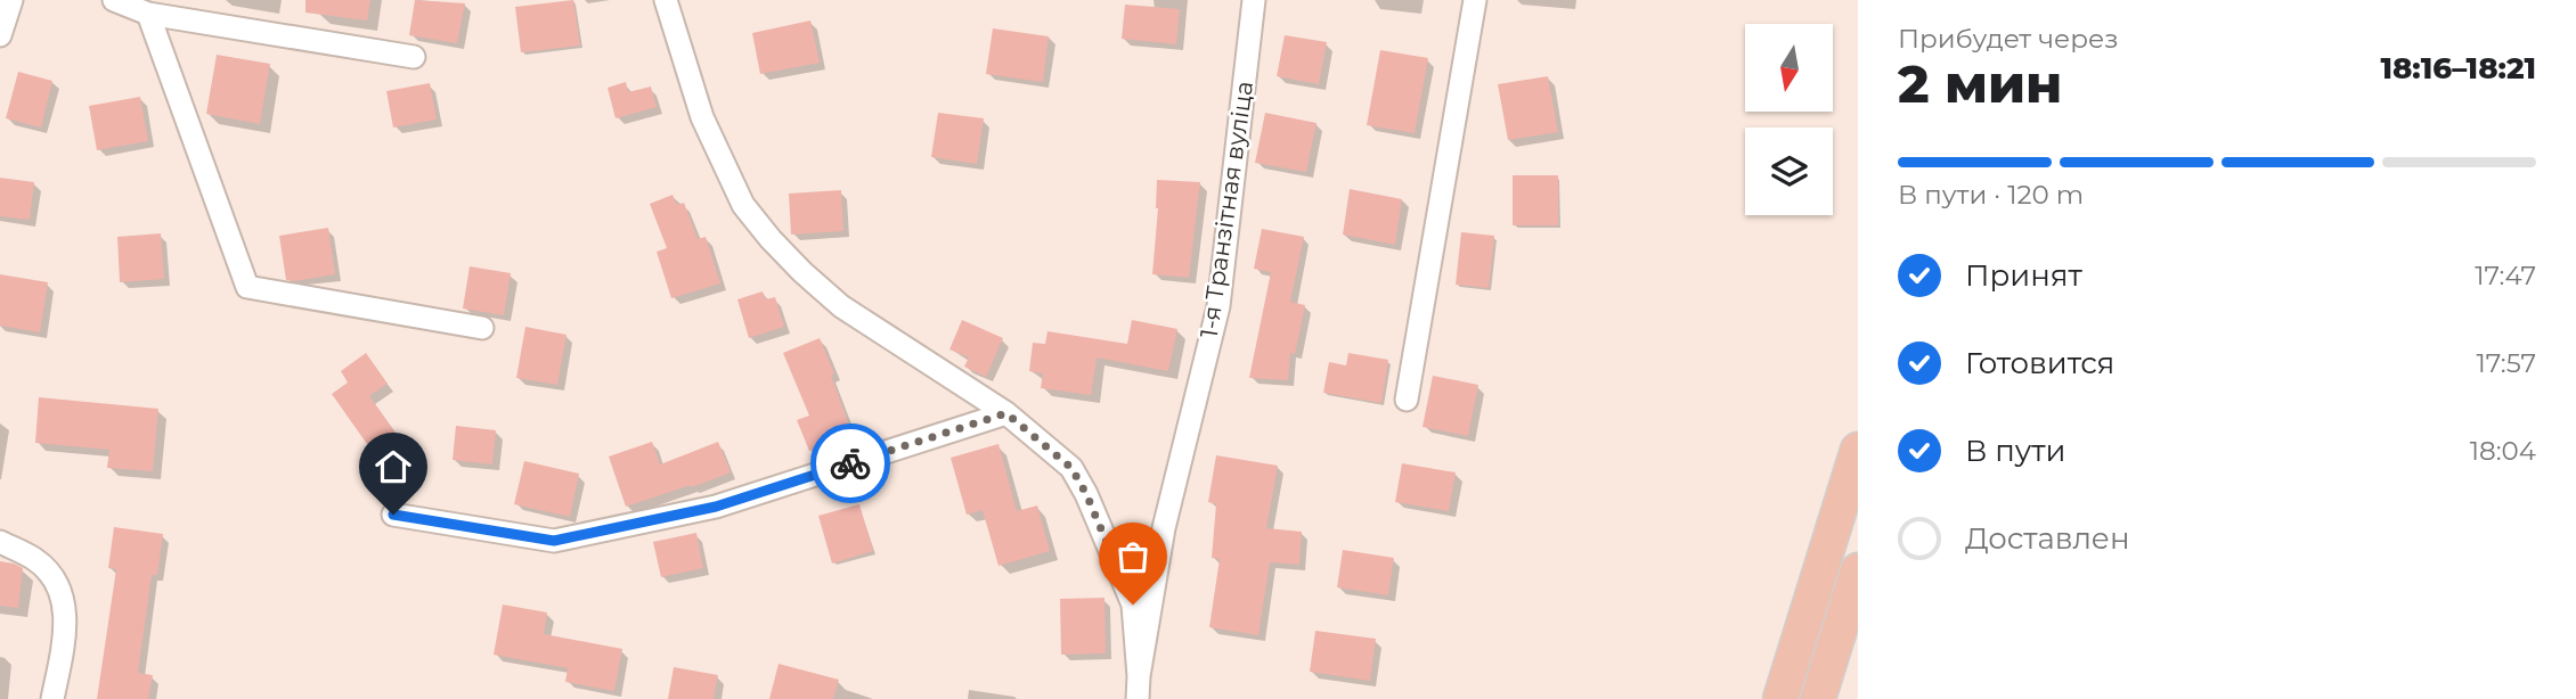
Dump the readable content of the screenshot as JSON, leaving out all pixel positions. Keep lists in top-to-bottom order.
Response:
{
  "streets": {
    "street": ["1-я Транзітная вуліца"]
  },
  "north": "bottom",
  "page": {
    "heading": ["2 мин", "Прибудет через", "18:16–18:21"],
    "bar": "В пути · 120 m",
    "list": [
      ["Принят", "17:47"],
      ["Готовится", "17:57"],
      ["В пути", "18:04"],
      "Доставлен"
    ]
  }
}
